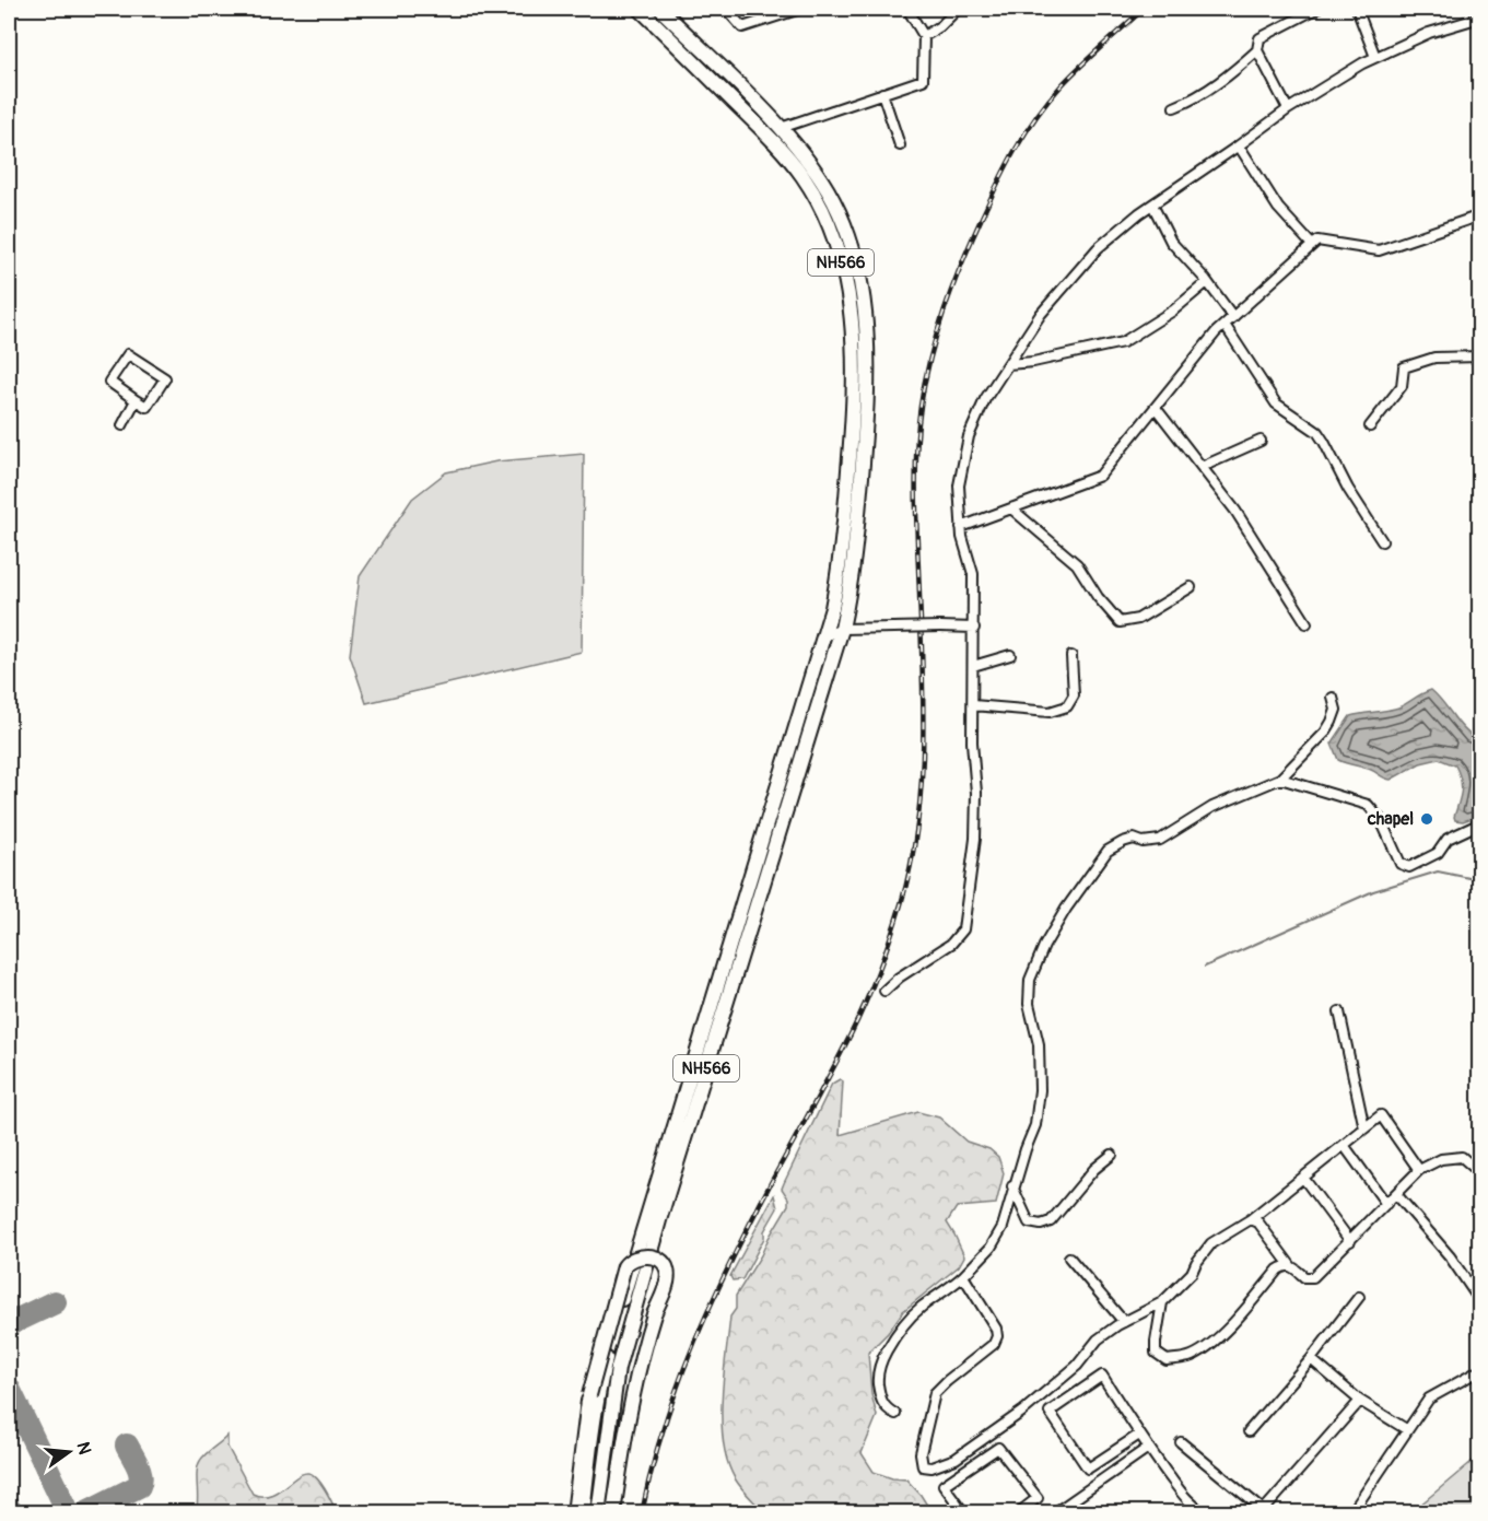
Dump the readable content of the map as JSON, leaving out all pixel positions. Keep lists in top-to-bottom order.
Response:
{
  "streets": {
    "highway": ["NH566"]
  },
  "places": ["chapel"],
  "north": "right"
}
